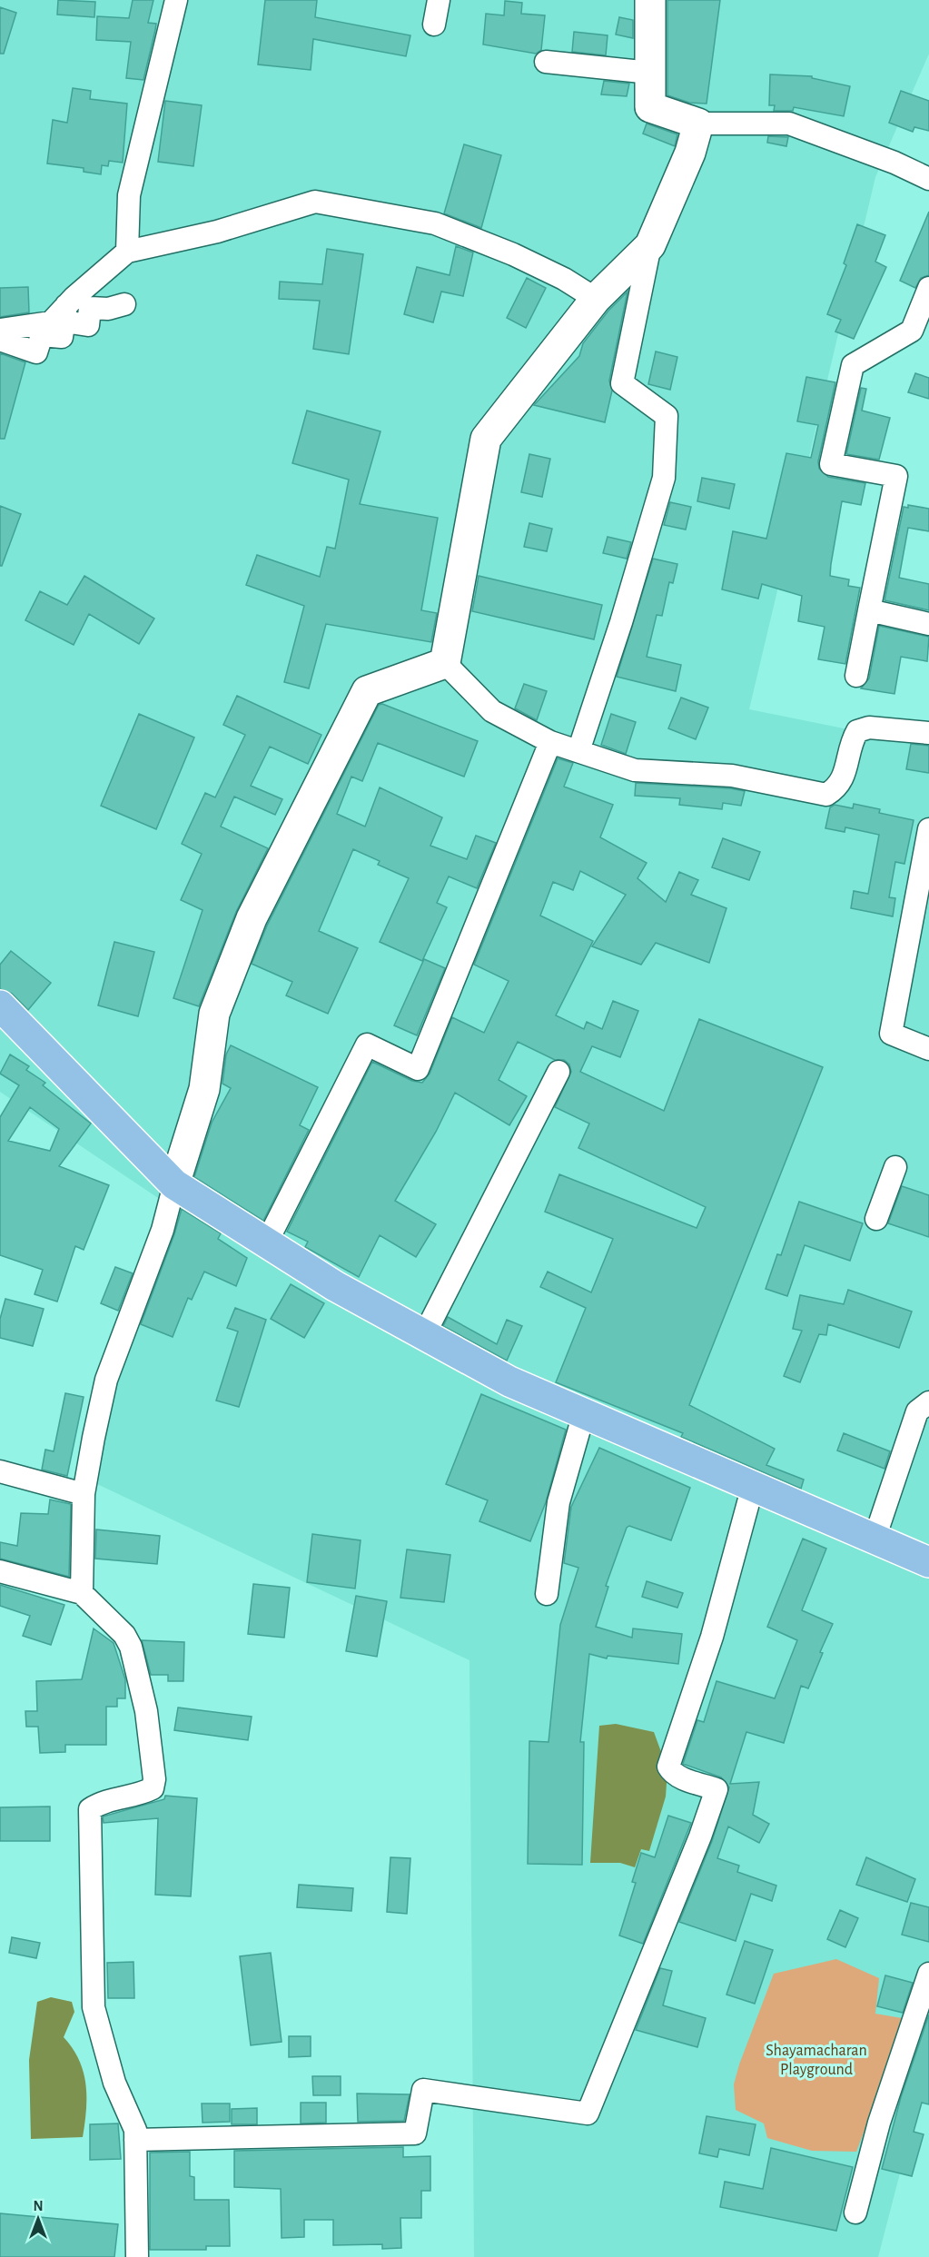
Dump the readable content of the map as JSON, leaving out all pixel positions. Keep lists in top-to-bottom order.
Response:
{
  "parks": ["Shayamacharan Playground"],
  "north": "top"
}
